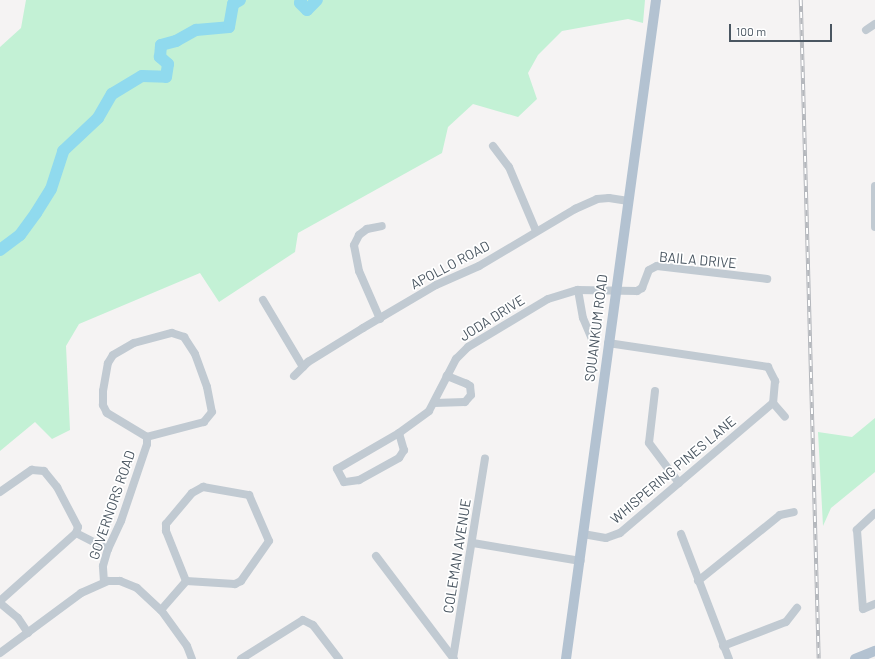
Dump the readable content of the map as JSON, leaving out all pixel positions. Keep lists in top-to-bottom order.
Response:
{
  "streets": {
    "main road": ["SQUANKUM ROAD"],
    "street": [
      "BAILA DRIVE",
      "APOLLO ROAD",
      "JODA DRIVE",
      "WHISPERING PINES LANE",
      "GOVERNORS ROAD",
      "COLEMAN AVENUE"
    ]
  },
  "crossings": [
    ["BAILA DRIVE", "JODA DRIVE"],
    ["BAILA DRIVE", "SQUANKUM ROAD"],
    ["APOLLO ROAD", "SQUANKUM ROAD"],
    ["JODA DRIVE", "SQUANKUM ROAD"],
    ["SQUANKUM ROAD", "WHISPERING PINES LANE"]
  ],
  "scale_bar": "100 m"
}
